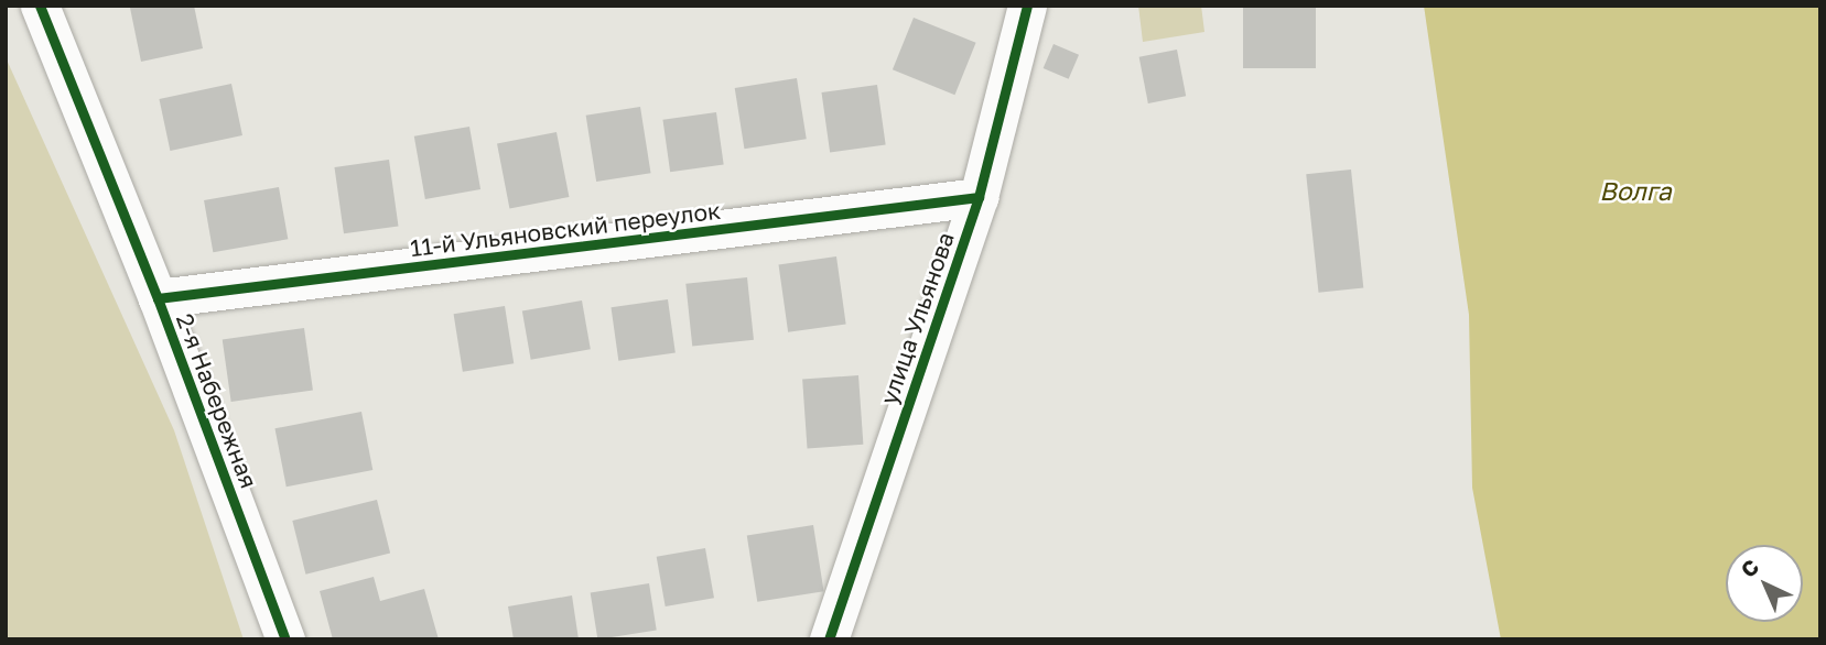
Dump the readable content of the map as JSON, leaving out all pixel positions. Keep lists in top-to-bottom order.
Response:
{
  "streets": {
    "street": ["11-й Ульяновский переулок", "улица Ульянова", "2-я Набережная"]
  },
  "crossings": [
    ["11-й Ульяновский переулок", "улица Ульянова"],
    ["11-й Ульяновский переулок", "2-я Набережная"]
  ],
  "water": ["Волга"],
  "north": "top left"
}
